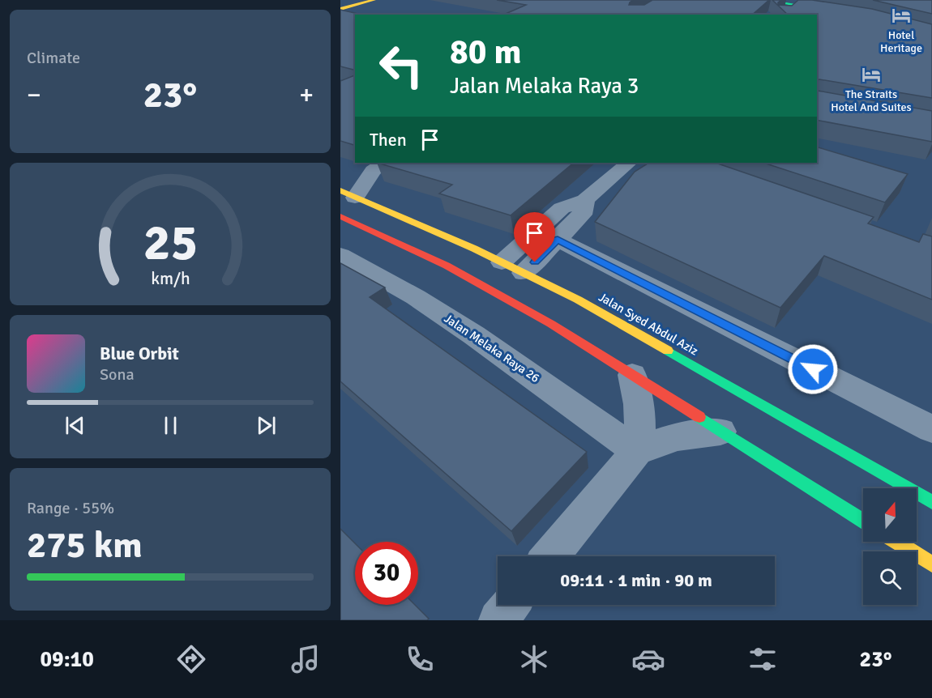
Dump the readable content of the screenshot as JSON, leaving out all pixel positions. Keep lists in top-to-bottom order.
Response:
{
  "streets": {
    "main road": ["Jalan Syed Abdul Aziz"],
    "street": ["Jalan Melaka Raya 26"]
  },
  "places": {
    "hotel": ["Hotel Heritage", "The Straits Hotel And Suites"]
  },
  "north": "top",
  "page": {
    "tile": [
      "Climate",
      ["Range · 55%", "275 km"]
    ],
    "turn": ["80 m", "Jalan Melaka Raya 3"],
    "heat": ["−", "23°", "+"],
    "then": "Then",
    "song": ["Blue Orbit", "Sona"],
    "limit": "30",
    "trip": "09:11 · 1 min · 90 m",
    "tabs": ["09:10", "23°"],
    "gauge": ["25", "km/h"]
  }
}
